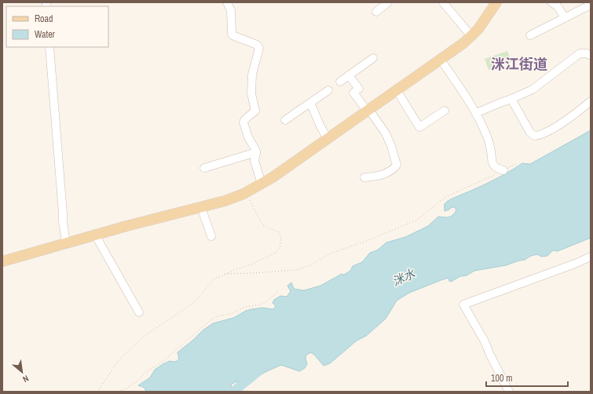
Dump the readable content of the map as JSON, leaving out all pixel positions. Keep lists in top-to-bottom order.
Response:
{
  "districts": ["洣江街道"],
  "water": ["洣水"],
  "legend": ["Road", "Water"],
  "scale_bar": "100 m",
  "north": "bottom right"
}
